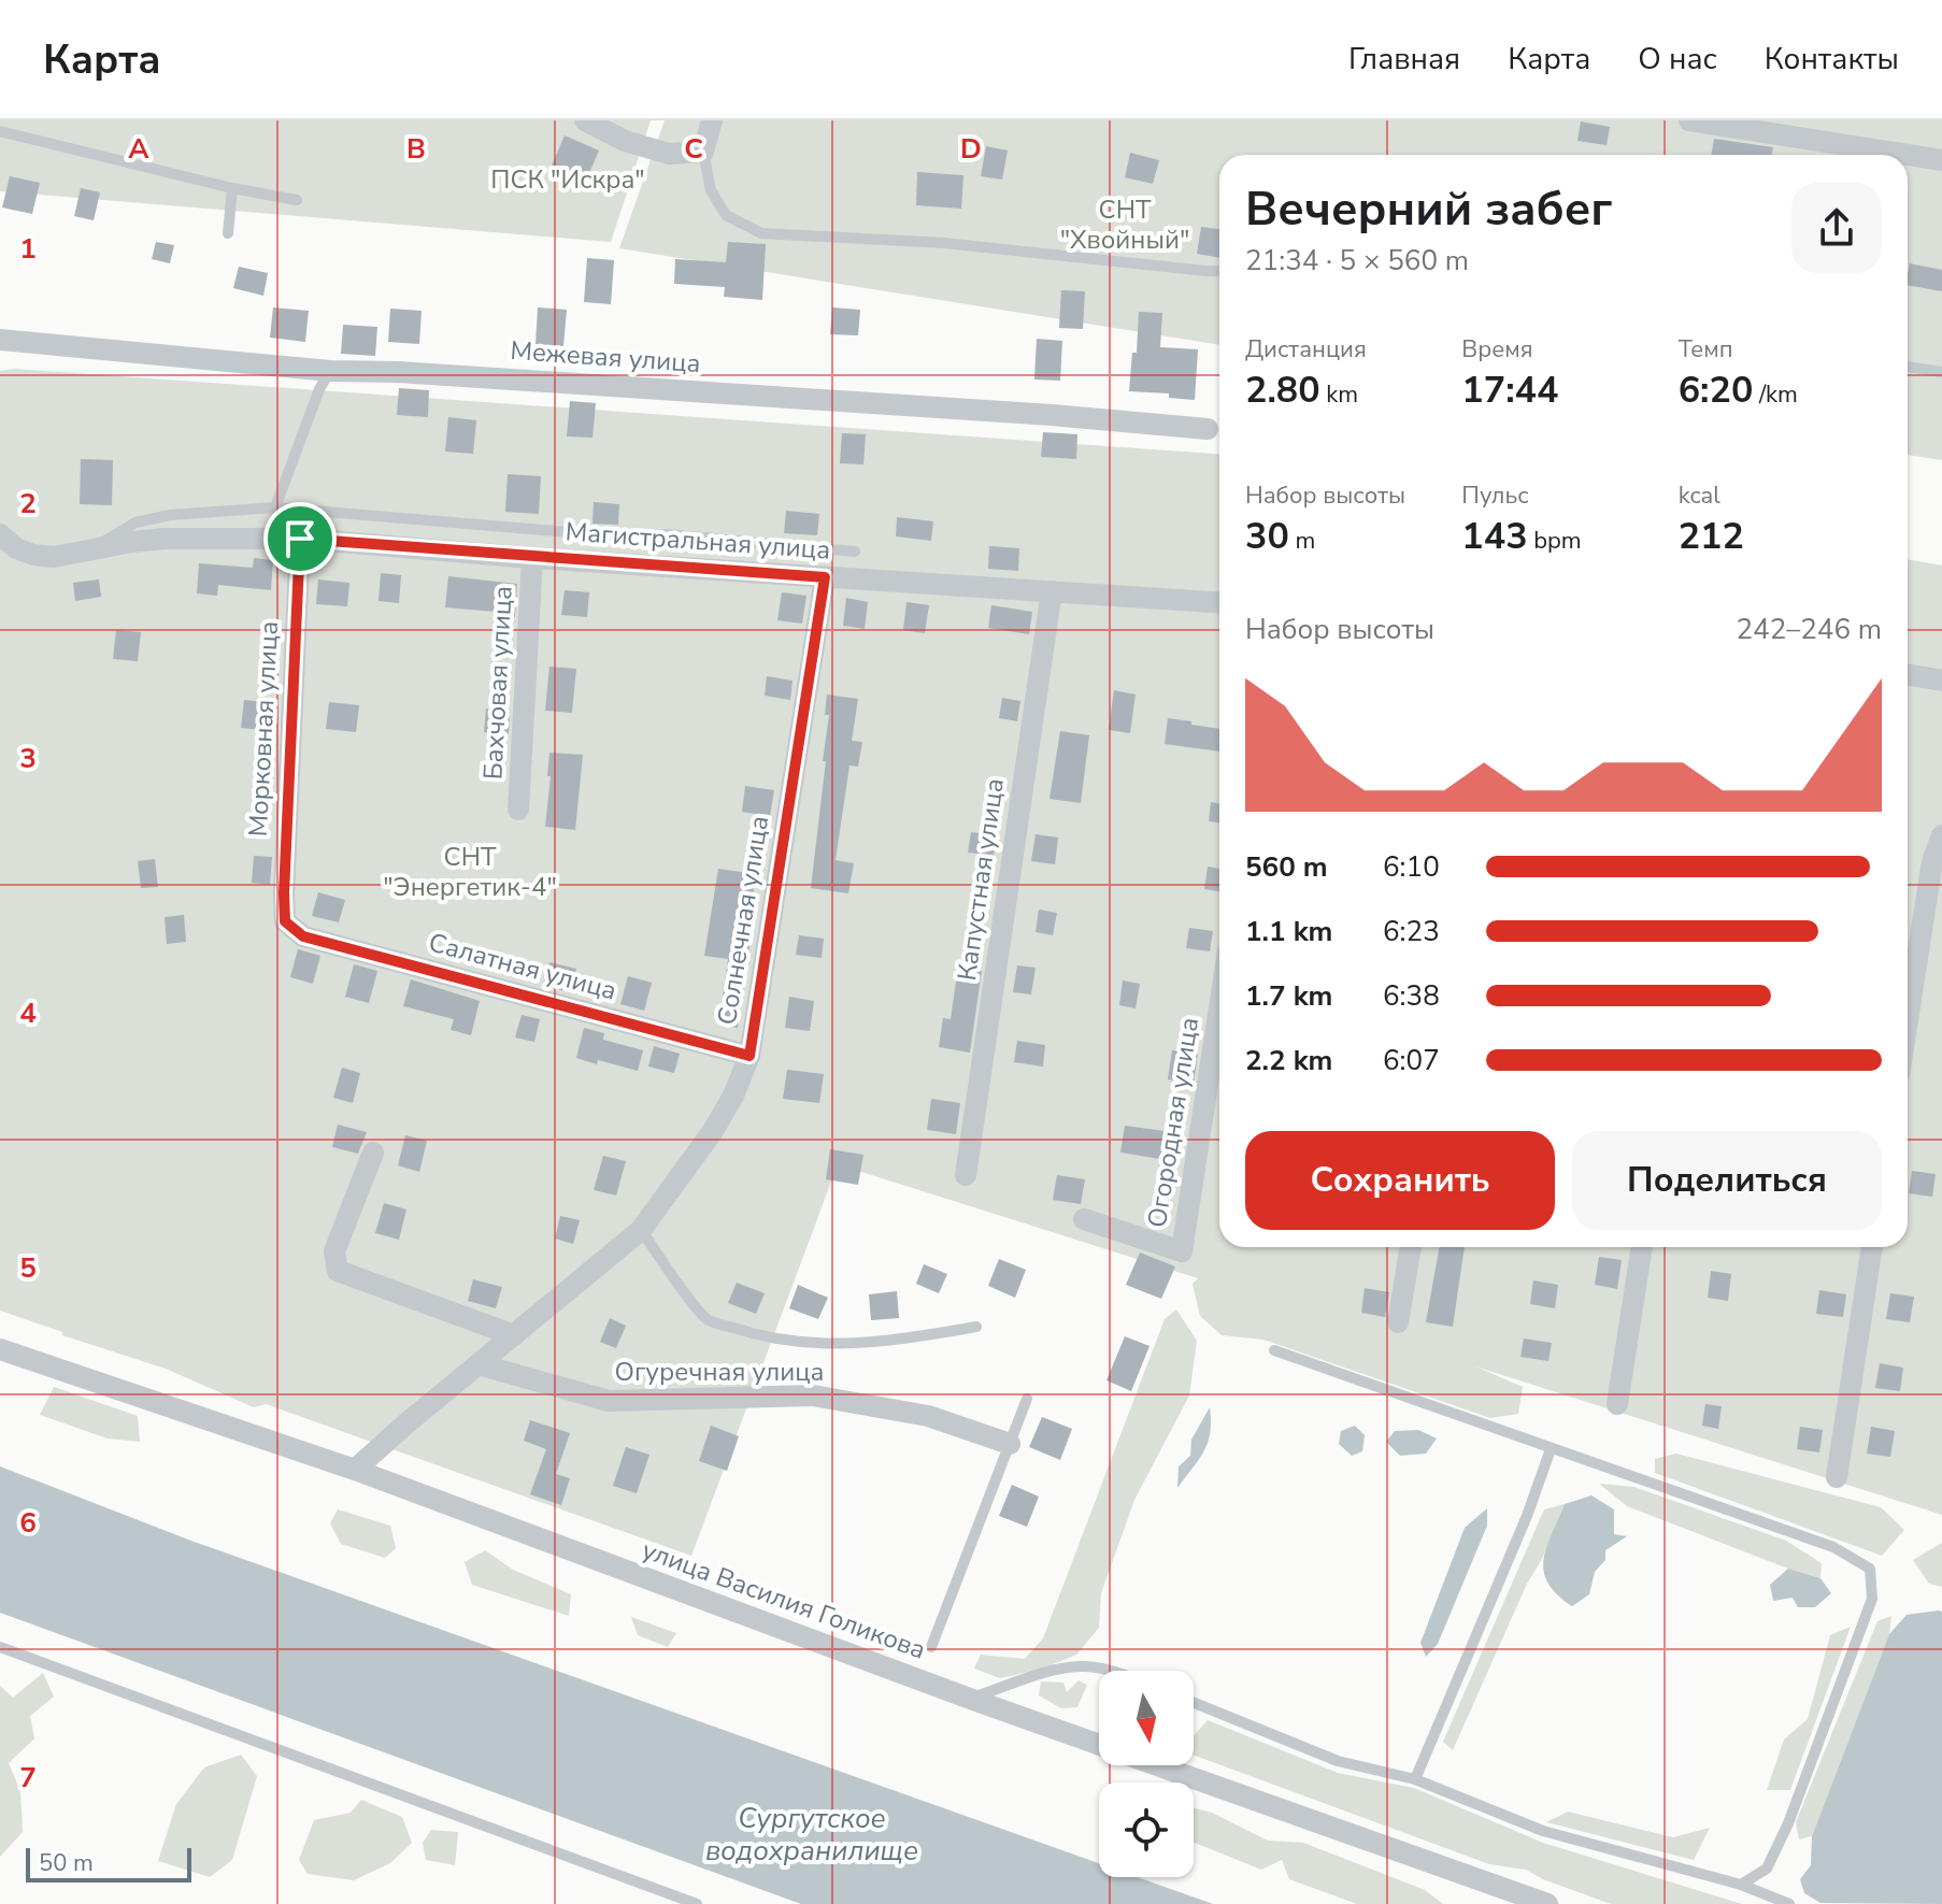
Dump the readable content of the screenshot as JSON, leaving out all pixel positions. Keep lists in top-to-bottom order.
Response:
{
  "streets": {
    "street": [
      "Межевая улица",
      "Магистральная улица",
      "Бахчовая улица",
      "Морковная улица",
      "Капустная улица",
      "Солнечная улица",
      "Салатная улица",
      "Огородная улица",
      "Огуречная улица",
      "улица Василия Голикова"
    ]
  },
  "crossings": [
    ["Магистральная улица", "Бахчовая улица"],
    ["Магистральная улица", "Морковная улица"],
    ["Магистральная улица", "Капустная улица"],
    ["Магистральная улица", "Солнечная улица"],
    ["Морковная улица", "Салатная улица"],
    ["Солнечная улица", "Салатная улица"],
    ["Солнечная улица", "Огуречная улица"],
    ["Солнечная улица", "улица Василия Голикова"]
  ],
  "water": ["Сургутское водохранилище"],
  "parks": ["ПСК \"Искра\"", "СНТ \"Хвойный\"", "СНТ \"Энергетик-4\""],
  "scale_bar": "50 m",
  "north": "bottom",
  "page": {
    "header": "Карта",
    "nav": [
      "Главная",
      "Карта",
      "О нас",
      "Контакты"
    ],
    "heading": ["Вечерний забег", "21:34 · 5 × 560 m"],
    "stats": [
      ["Дистанция", "2.80 km"],
      ["Время", "17:44"],
      ["Темп", "6:20 /km"],
      ["Набор высоты", "30 m"],
      ["Пульс", "143 bpm"],
      ["kcal", "212"]
    ],
    "chart": ["Набор высоты", "242–246 m"],
    "list": [
      {
        "name": "560 m",
        "note": "6:10"
      },
      {
        "name": "1.1 km",
        "note": "6:23"
      },
      {
        "name": "1.7 km",
        "note": "6:38"
      },
      {
        "name": "2.2 km",
        "note": "6:07"
      }
    ],
    "buttons": ["Сохранить", "Поделиться"],
    "scale": "50 m"
  },
  "grid": {
    "columns": [
      "A",
      "B",
      "C",
      "D"
    ],
    "rows": [
      "1",
      "2",
      "3",
      "4",
      "5",
      "6",
      "7"
    ]
  }
}
